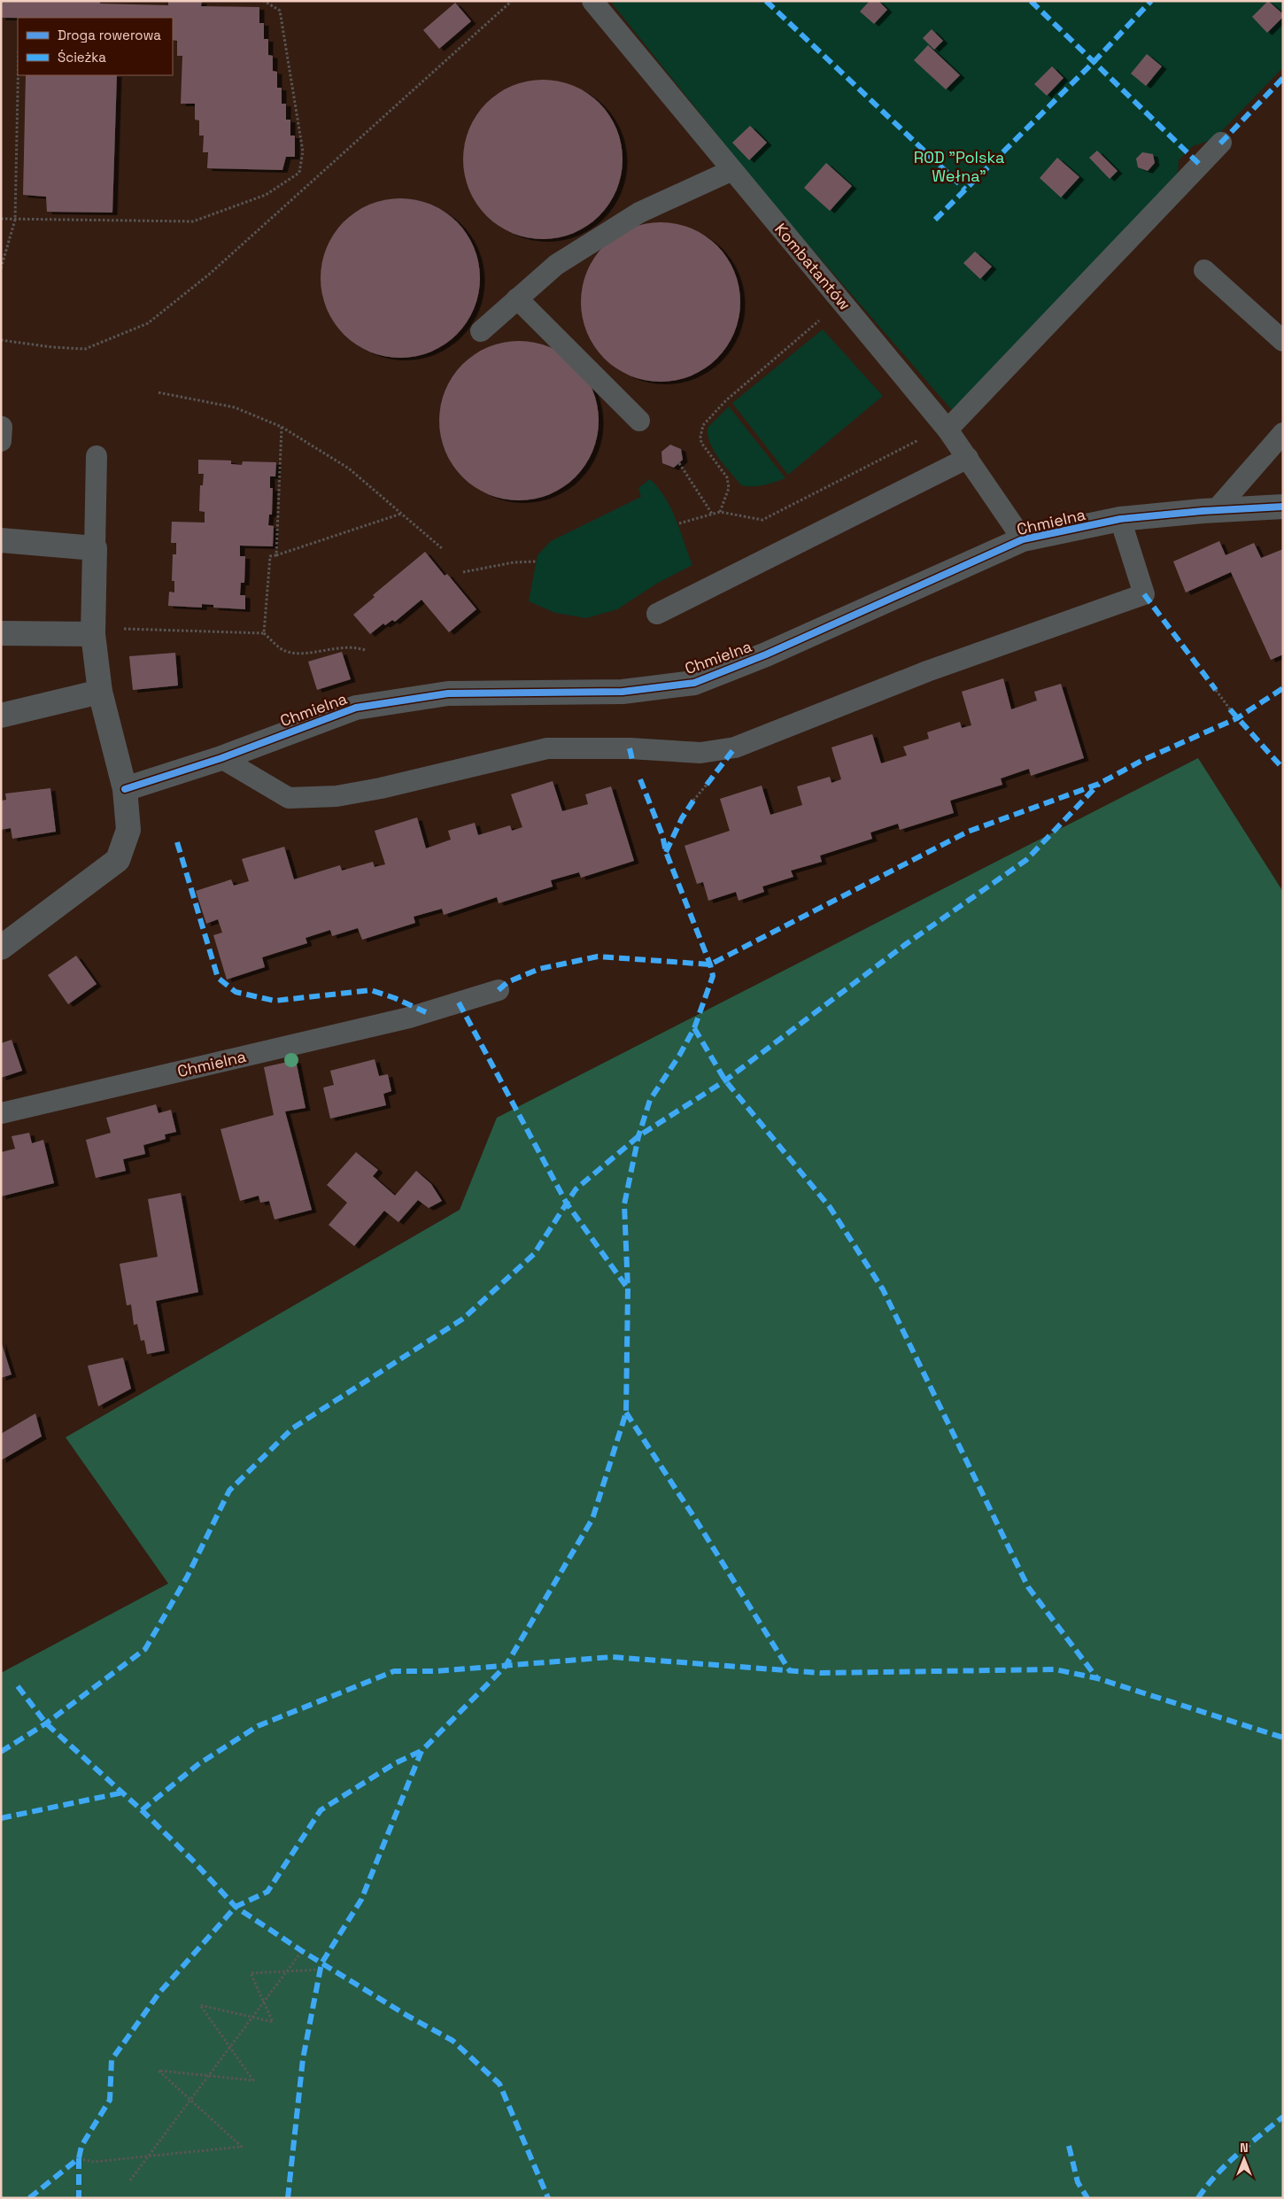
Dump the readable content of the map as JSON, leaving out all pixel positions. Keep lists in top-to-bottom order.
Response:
{
  "streets": {
    "street": ["Chmielna"],
    "lane": ["Kombatantów"]
  },
  "crossings": [
    ["Kombatantów", "Chmielna"]
  ],
  "parks": ["ROD \"Polska Wełna\""],
  "legend": ["Droga rowerowa", "Ścieżka"],
  "north": "top"
}
